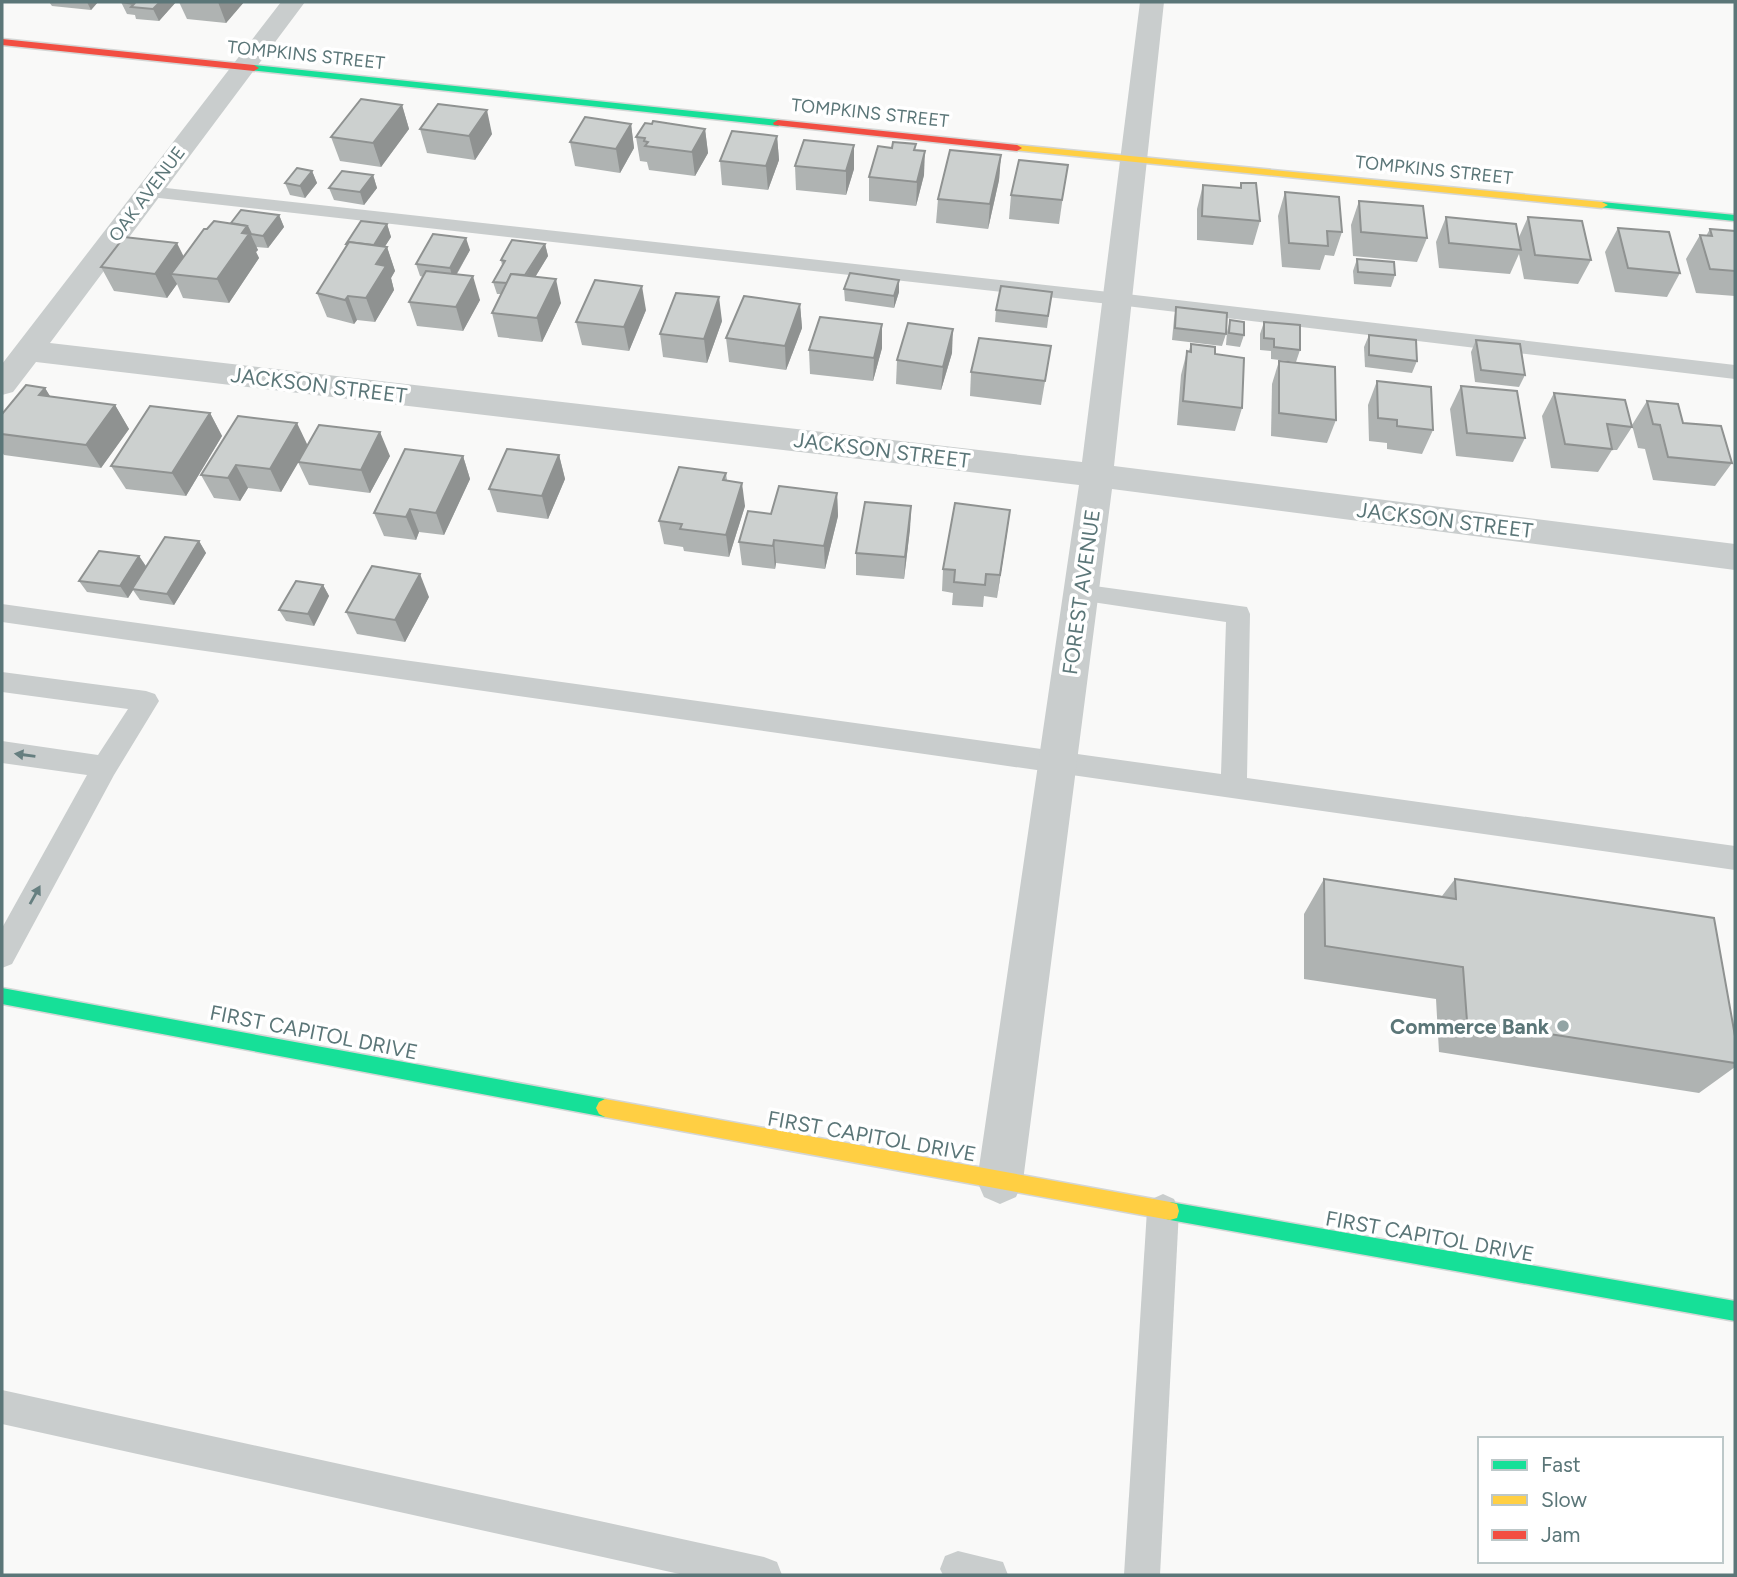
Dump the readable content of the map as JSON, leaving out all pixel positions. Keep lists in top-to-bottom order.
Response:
{
  "streets": {
    "street": [
      "TOMPKINS STREET",
      "OAK AVENUE",
      "JACKSON STREET",
      "FOREST AVENUE",
      "FIRST CAPITOL DRIVE"
    ]
  },
  "crossings": [
    ["TOMPKINS STREET", "OAK AVENUE"],
    ["TOMPKINS STREET", "FOREST AVENUE"],
    ["OAK AVENUE", "JACKSON STREET"],
    ["JACKSON STREET", "FOREST AVENUE"],
    ["FOREST AVENUE", "FIRST CAPITOL DRIVE"]
  ],
  "places": ["Commerce Bank"],
  "legend": ["Fast", "Slow", "Jam"]
}
